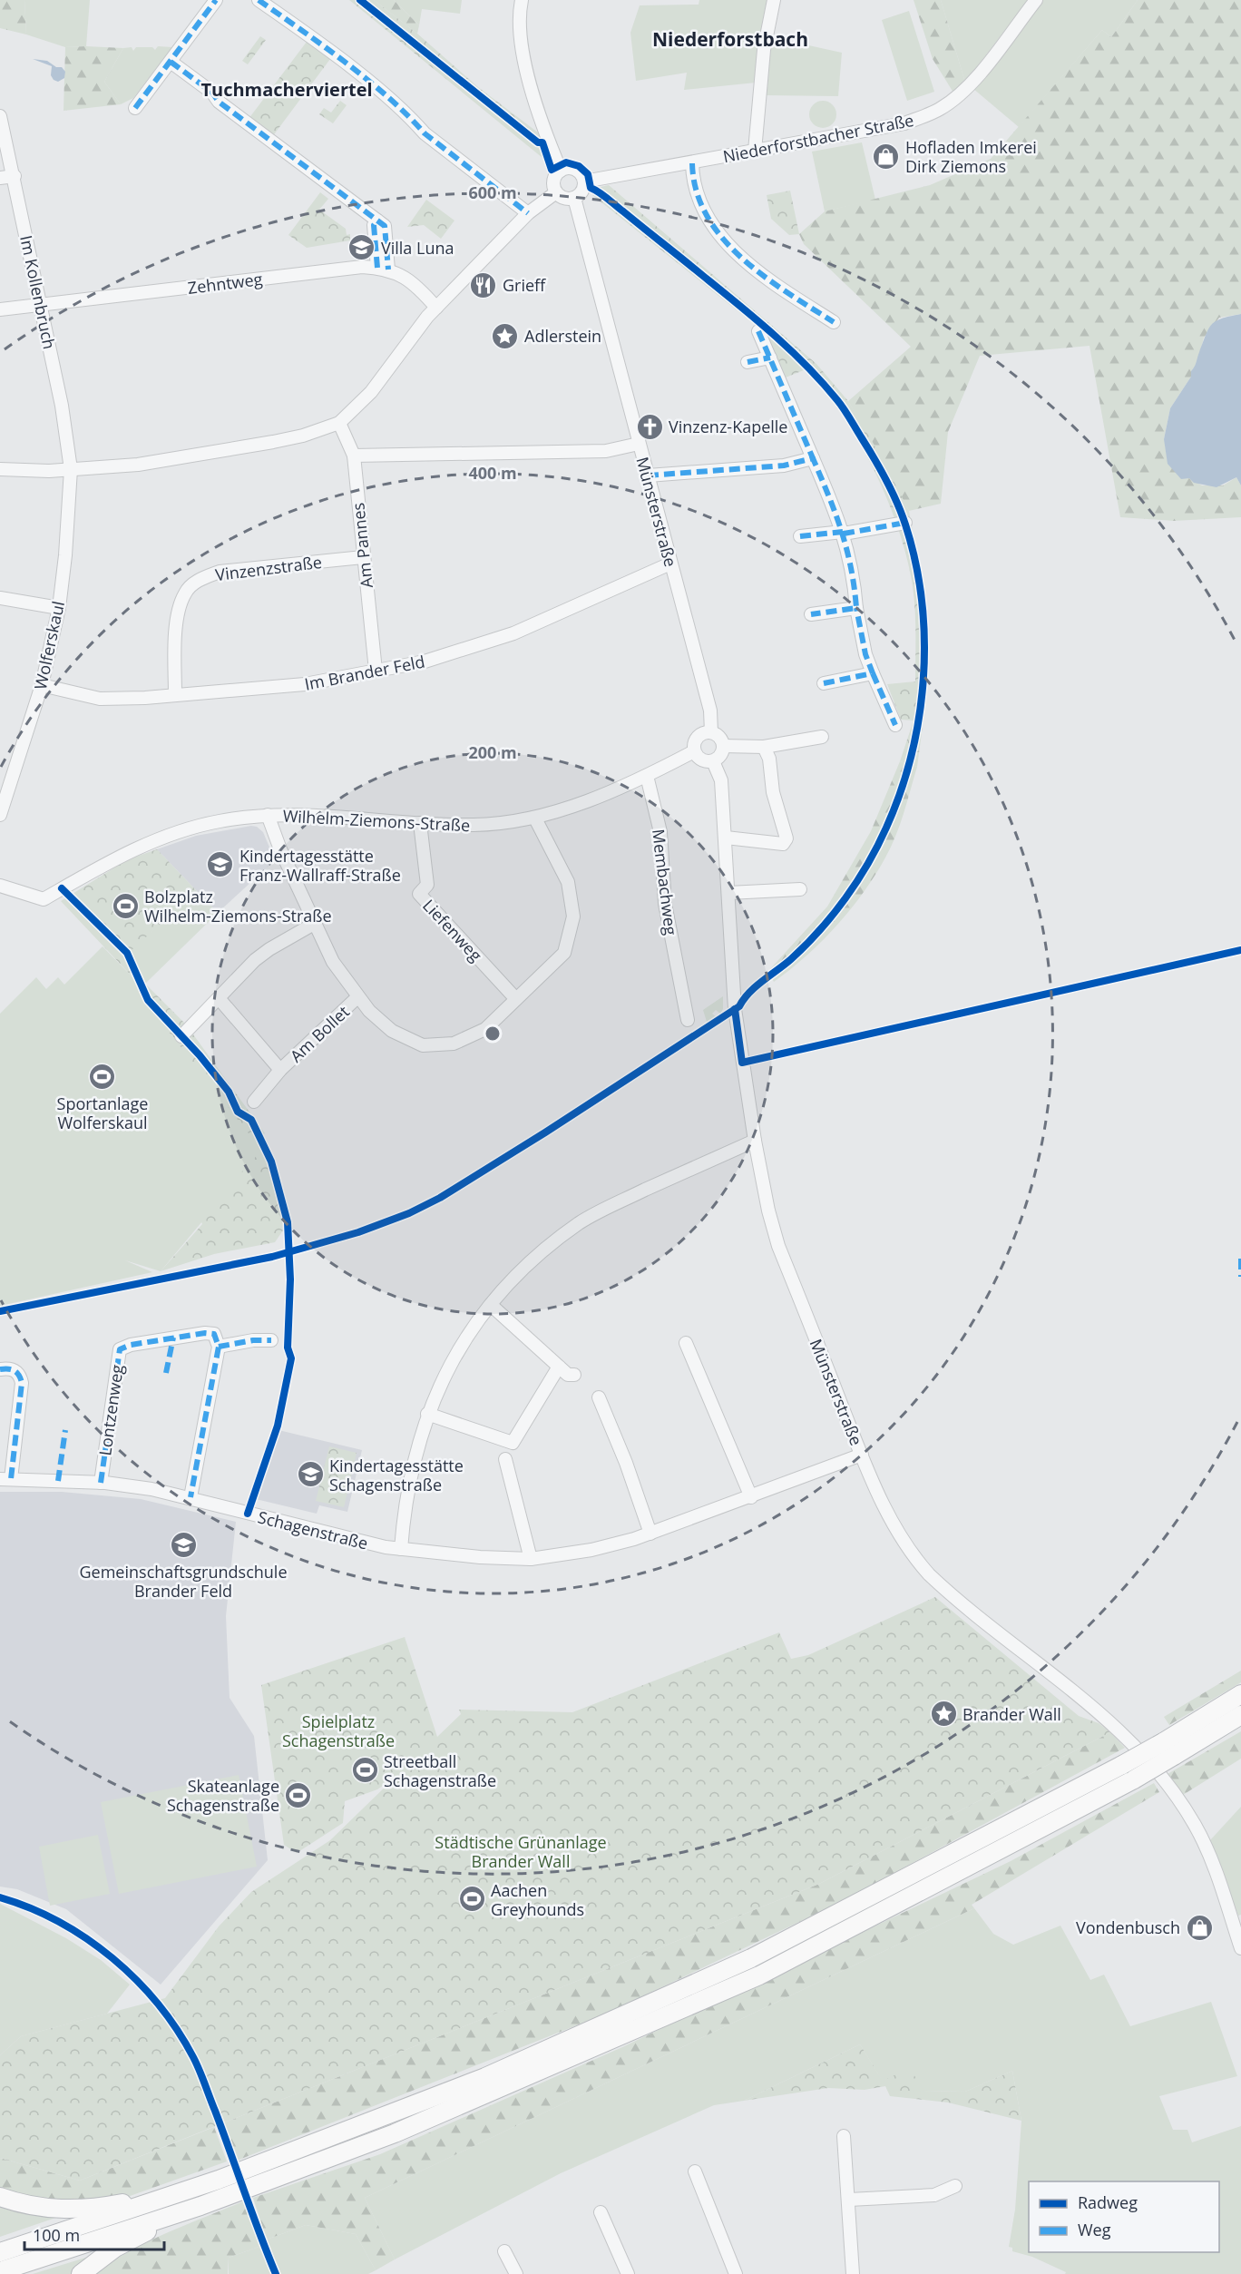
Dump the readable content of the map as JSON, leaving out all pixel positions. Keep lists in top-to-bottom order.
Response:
{
  "streets": {
    "street": [
      "Niederforstbacher Straße",
      "Zehntweg",
      "Im Kollenbruch",
      "Münsterstraße",
      "Am Pannes",
      "Vinzenzstraße",
      "Wolferskaul",
      "Im Brander Feld",
      "Wilhelm-Ziemons-Straße",
      "Membachweg",
      "Liefenweg",
      "Am Bollet",
      "Lontzenweg",
      "Schagenstraße"
    ]
  },
  "crossings": [
    ["Niederforstbacher Straße", "Münsterstraße"],
    ["Zehntweg", "Im Kollenbruch"],
    ["Im Kollenbruch", "Wolferskaul"],
    ["Münsterstraße", "Im Brander Feld"],
    ["Münsterstraße", "Wilhelm-Ziemons-Straße"],
    ["Münsterstraße", "Schagenstraße"],
    ["Am Pannes", "Vinzenzstraße"],
    ["Am Pannes", "Im Brander Feld"],
    ["Vinzenzstraße", "Im Brander Feld"],
    ["Wolferskaul", "Im Brander Feld"],
    ["Wilhelm-Ziemons-Straße", "Membachweg"],
    ["Wilhelm-Ziemons-Straße", "Liefenweg"],
    ["Lontzenweg", "Schagenstraße"]
  ],
  "districts": ["Niederforstbach", "Tuchmacherviertel"],
  "parks": ["Spielplatz Schagenstraße", "Städtische Grünanlage Brander Wall"],
  "places": {
    "shop": ["Hofladen Imkerei Dirk Ziemons", "Vondenbusch"],
    "school or university": [
      "Villa Luna",
      "Kindertagesstätte Franz-Wallraff-Straße",
      "Kindertagesstätte Schagenstraße",
      "Gemeinschaftsgrundschule Brander Feld"
    ],
    "restaurant": ["Grieff"],
    "place": ["Adlerstein", "Brander Wall"],
    "church": ["Vinzenz-Kapelle"],
    "sports": [
      "Bolzplatz Wilhelm-Ziemons-Straße",
      "Sportanlage Wolferskaul",
      "Streetball Schagenstraße",
      "Skateanlage Schagenstraße",
      "Aachen Greyhounds"
    ]
  },
  "legend": ["Radweg", "Weg"],
  "scale_bar": "100 m",
  "rings": ["600 m", "400 m", "200 m"]
}
